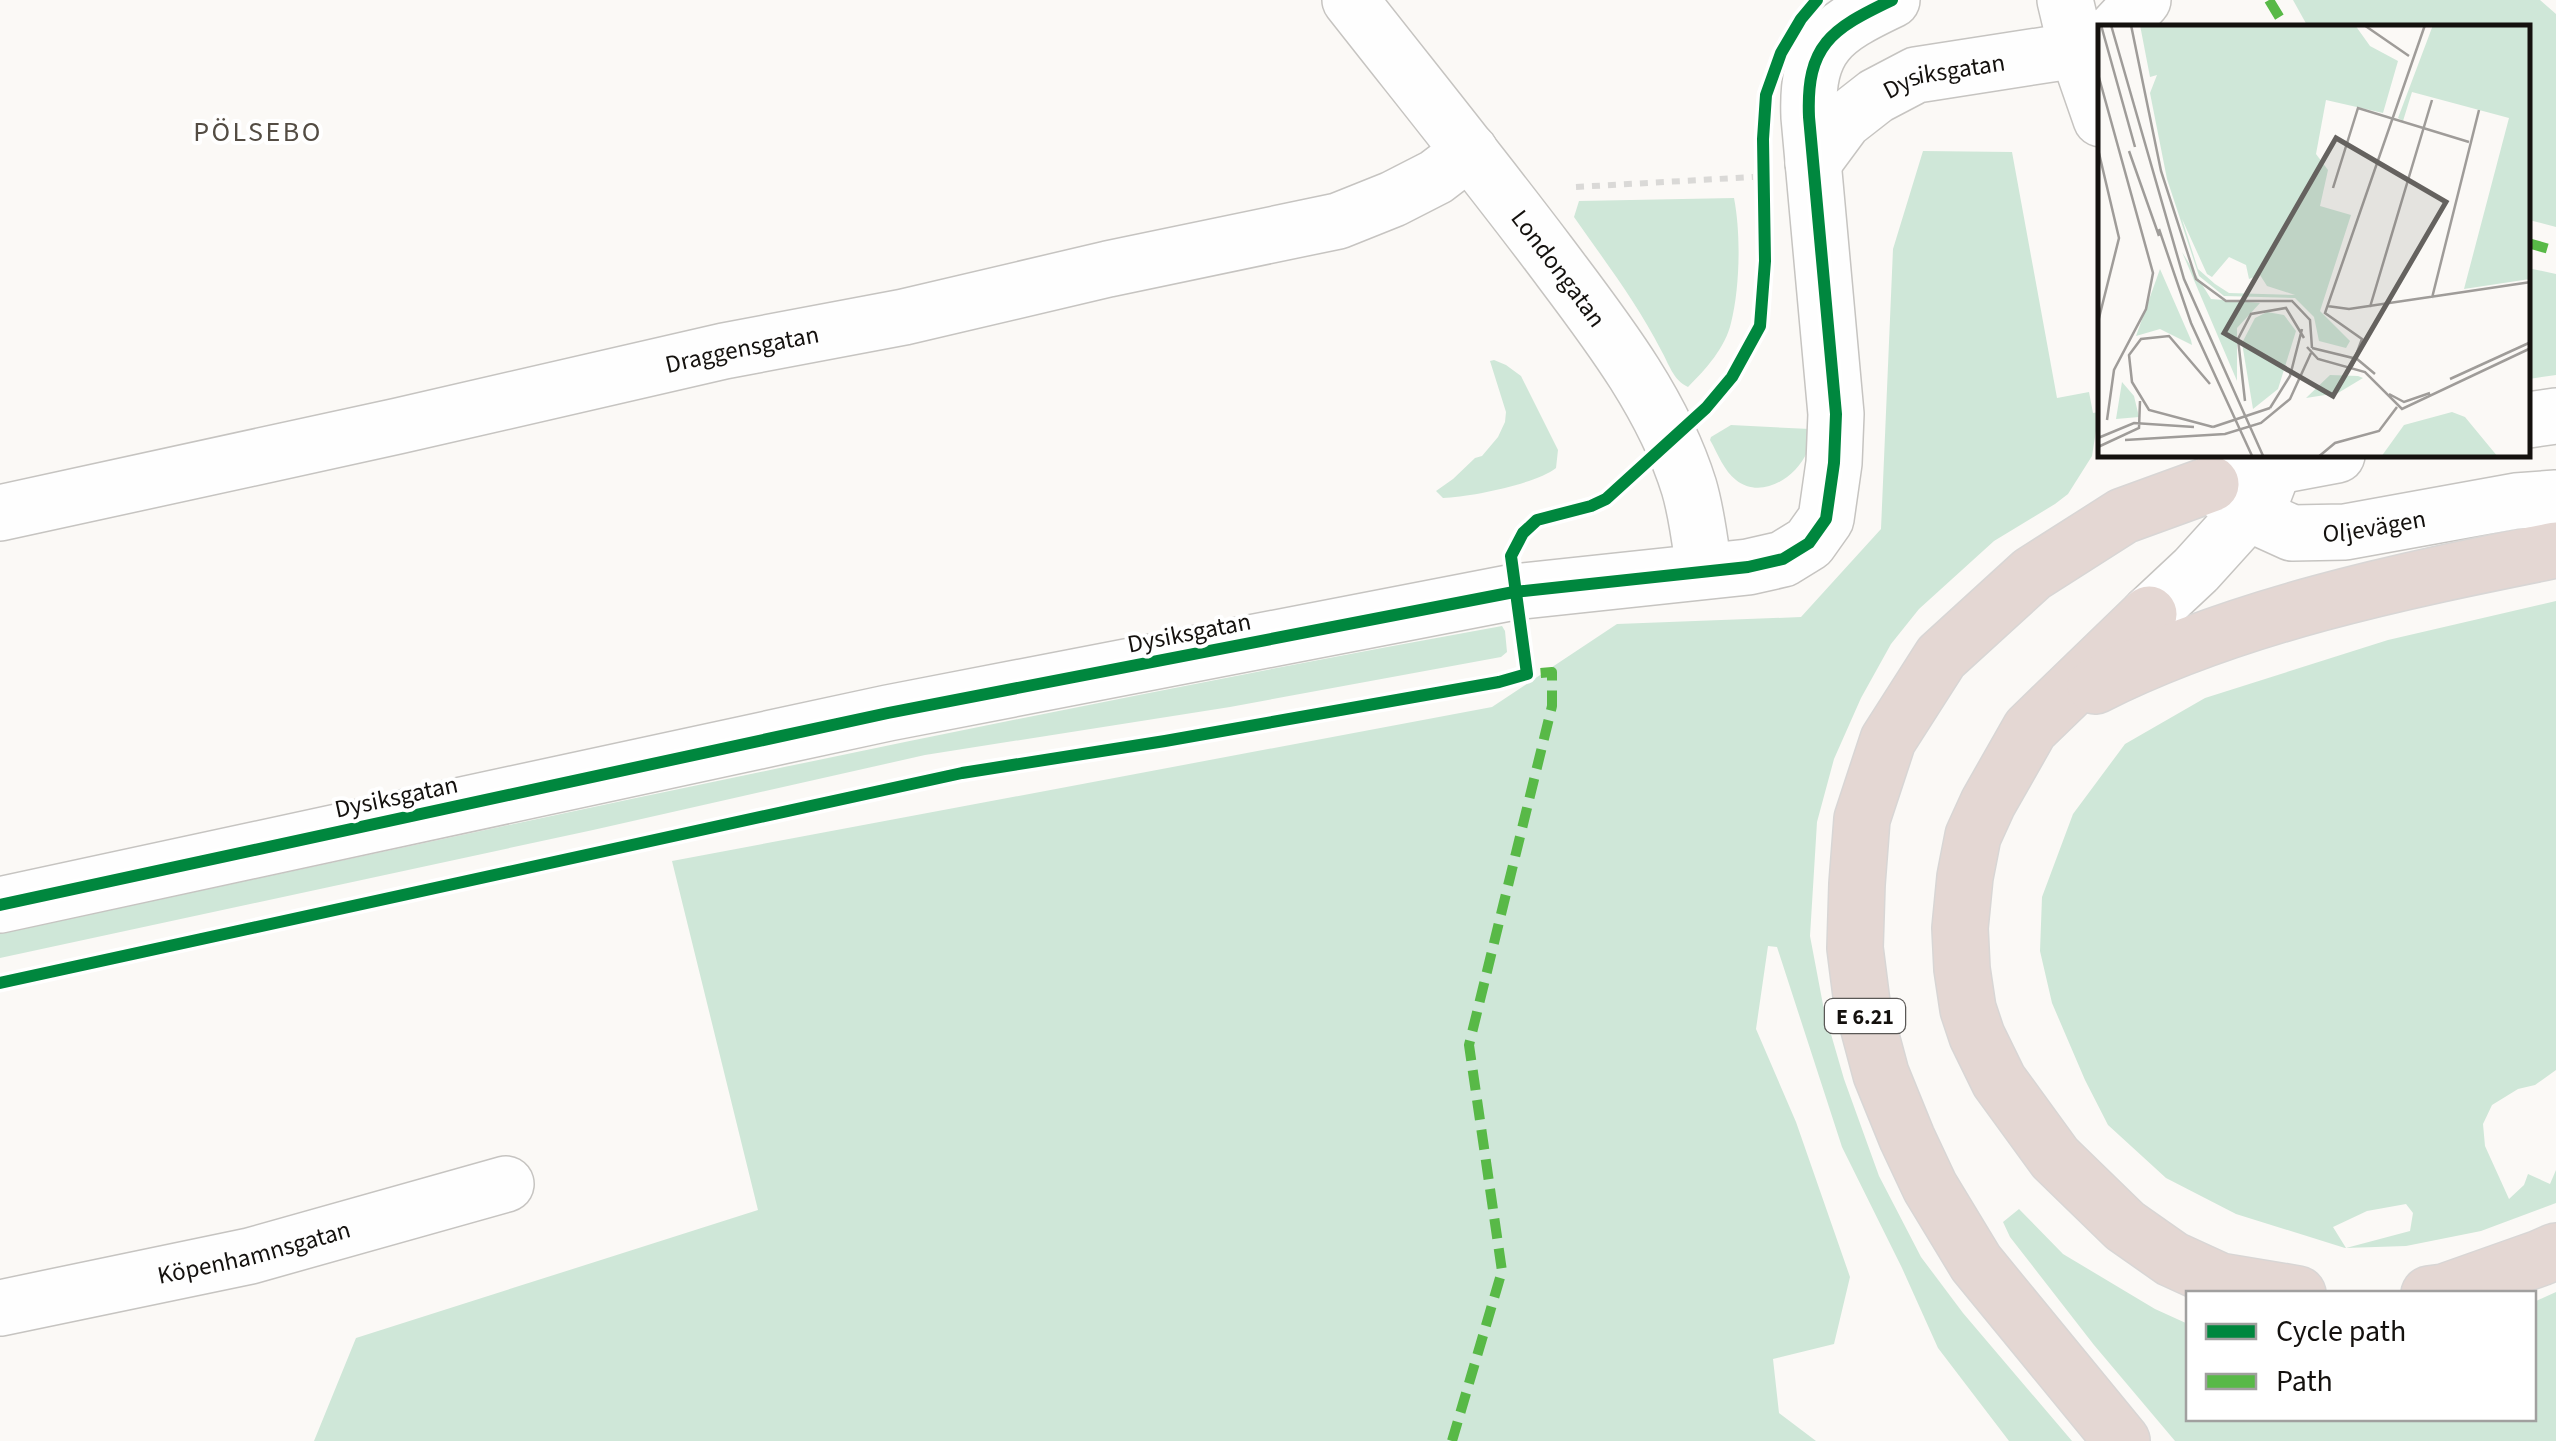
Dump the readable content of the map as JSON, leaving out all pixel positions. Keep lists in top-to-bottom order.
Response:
{
  "streets": {
    "highway": ["E 6.21"],
    "street": [
      "Dysiksgatan",
      "Londongatan",
      "Draggensgatan",
      "Oljevägen",
      "Köpenhamnsgatan"
    ]
  },
  "crossings": [
    ["Dysiksgatan", "Londongatan"],
    ["Londongatan", "Draggensgatan"],
    ["Oljevägen", "E 6.21"]
  ],
  "districts": ["PÖLSEBO"],
  "legend": ["Cycle path", "Path"]
}
